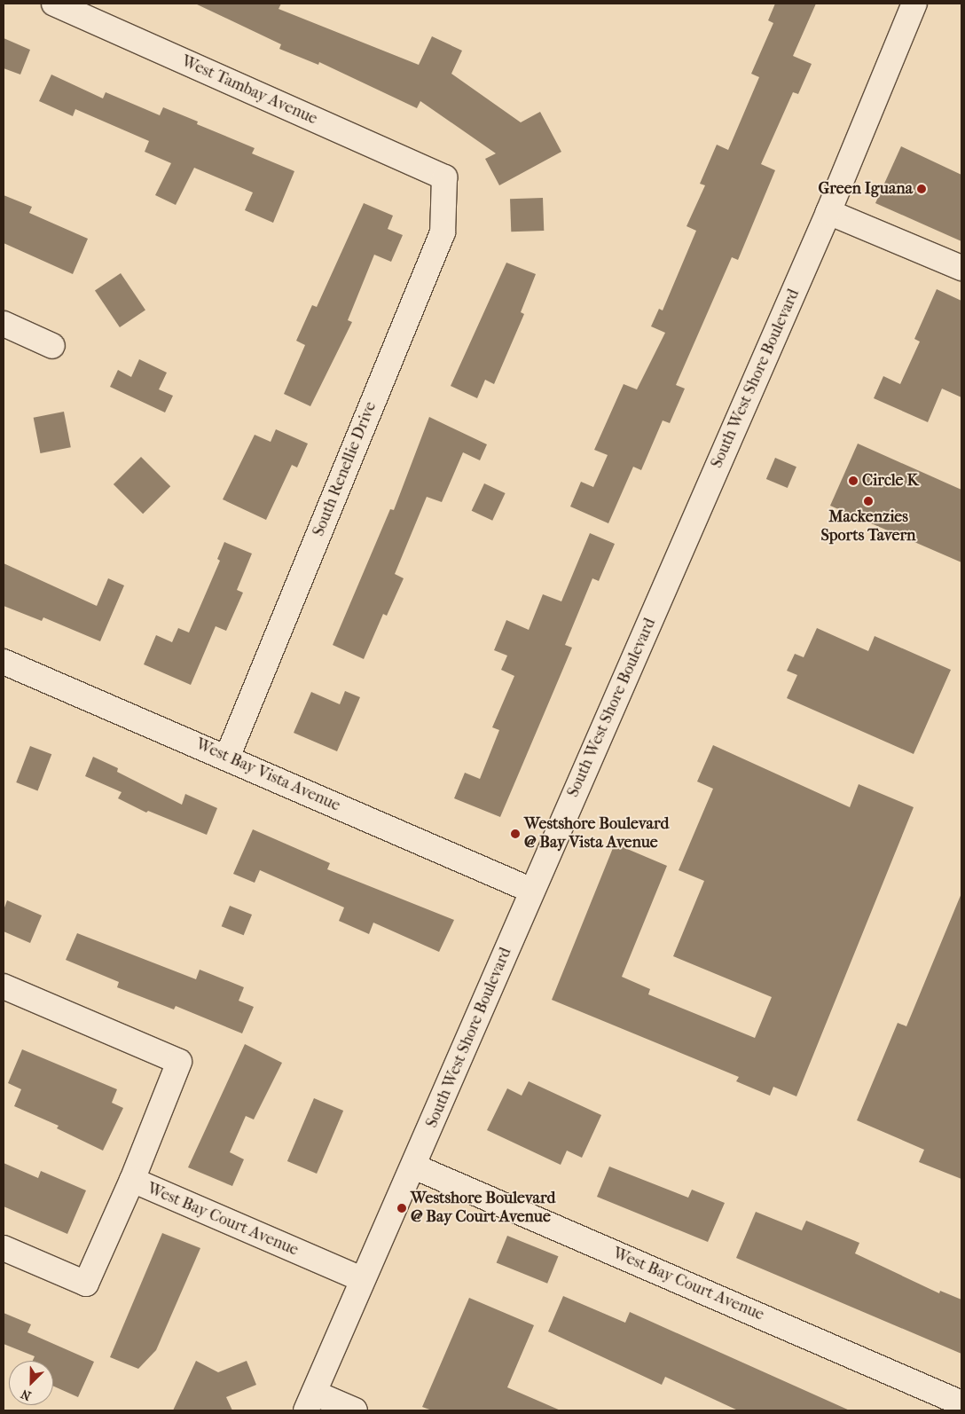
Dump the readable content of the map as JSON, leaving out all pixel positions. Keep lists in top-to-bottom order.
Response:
{
  "streets": {
    "street": [
      "West Tambay Avenue",
      "South West Shore Boulevard",
      "South Renellie Drive",
      "West Bay Vista Avenue",
      "West Bay Court Avenue"
    ]
  },
  "crossings": [
    ["West Tambay Avenue", "South Renellie Drive"],
    ["South West Shore Boulevard", "West Bay Vista Avenue"],
    ["South West Shore Boulevard", "West Bay Court Avenue"],
    ["South Renellie Drive", "West Bay Vista Avenue"]
  ],
  "places": [
    "Green Iguana",
    "Circle K",
    "Mackenzies Sports Tavern",
    "Westshore Boulevard @ Bay Vista Avenue",
    "Westshore Boulevard @ Bay Court Avenue"
  ],
  "north": "bottom left"
}
